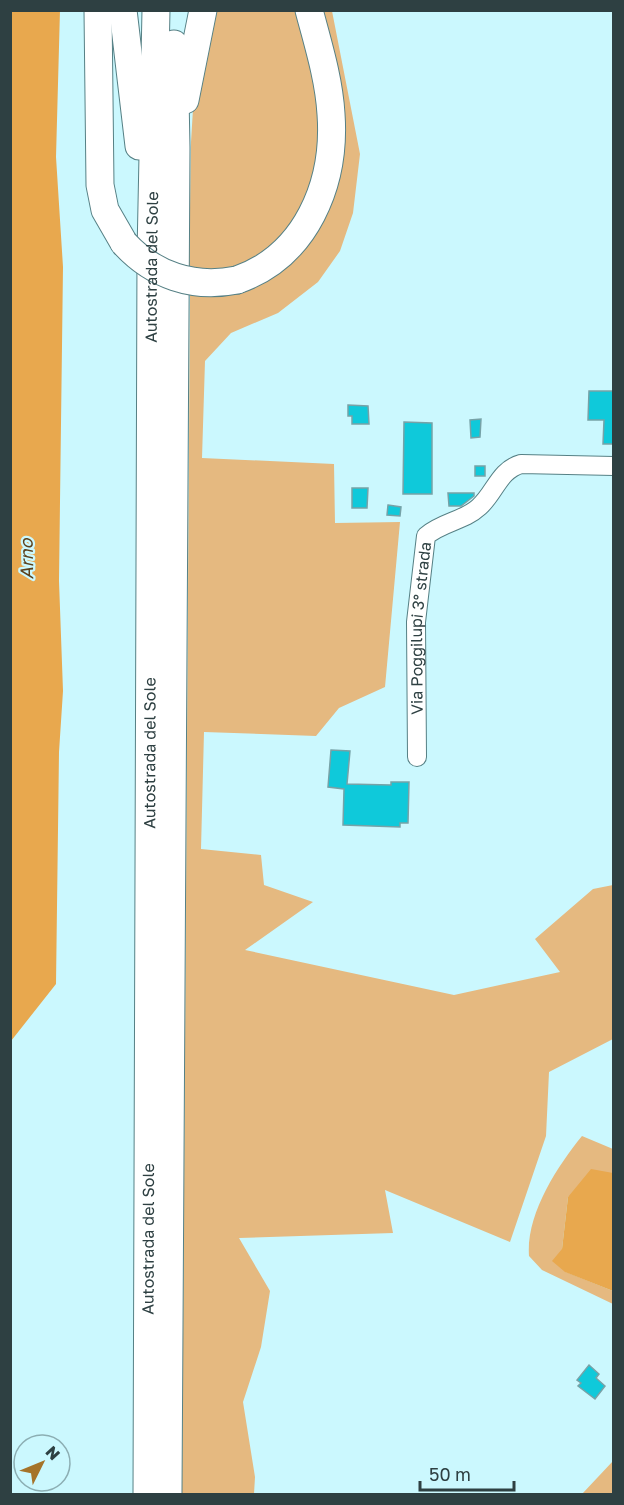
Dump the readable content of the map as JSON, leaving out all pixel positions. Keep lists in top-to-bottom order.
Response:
{
  "streets": {
    "highway": ["Autostrada del Sole"],
    "street": ["Via Poggilupi 3° strada"]
  },
  "water": ["Arno"],
  "scale_bar": "50 m",
  "north": "top right"
}
